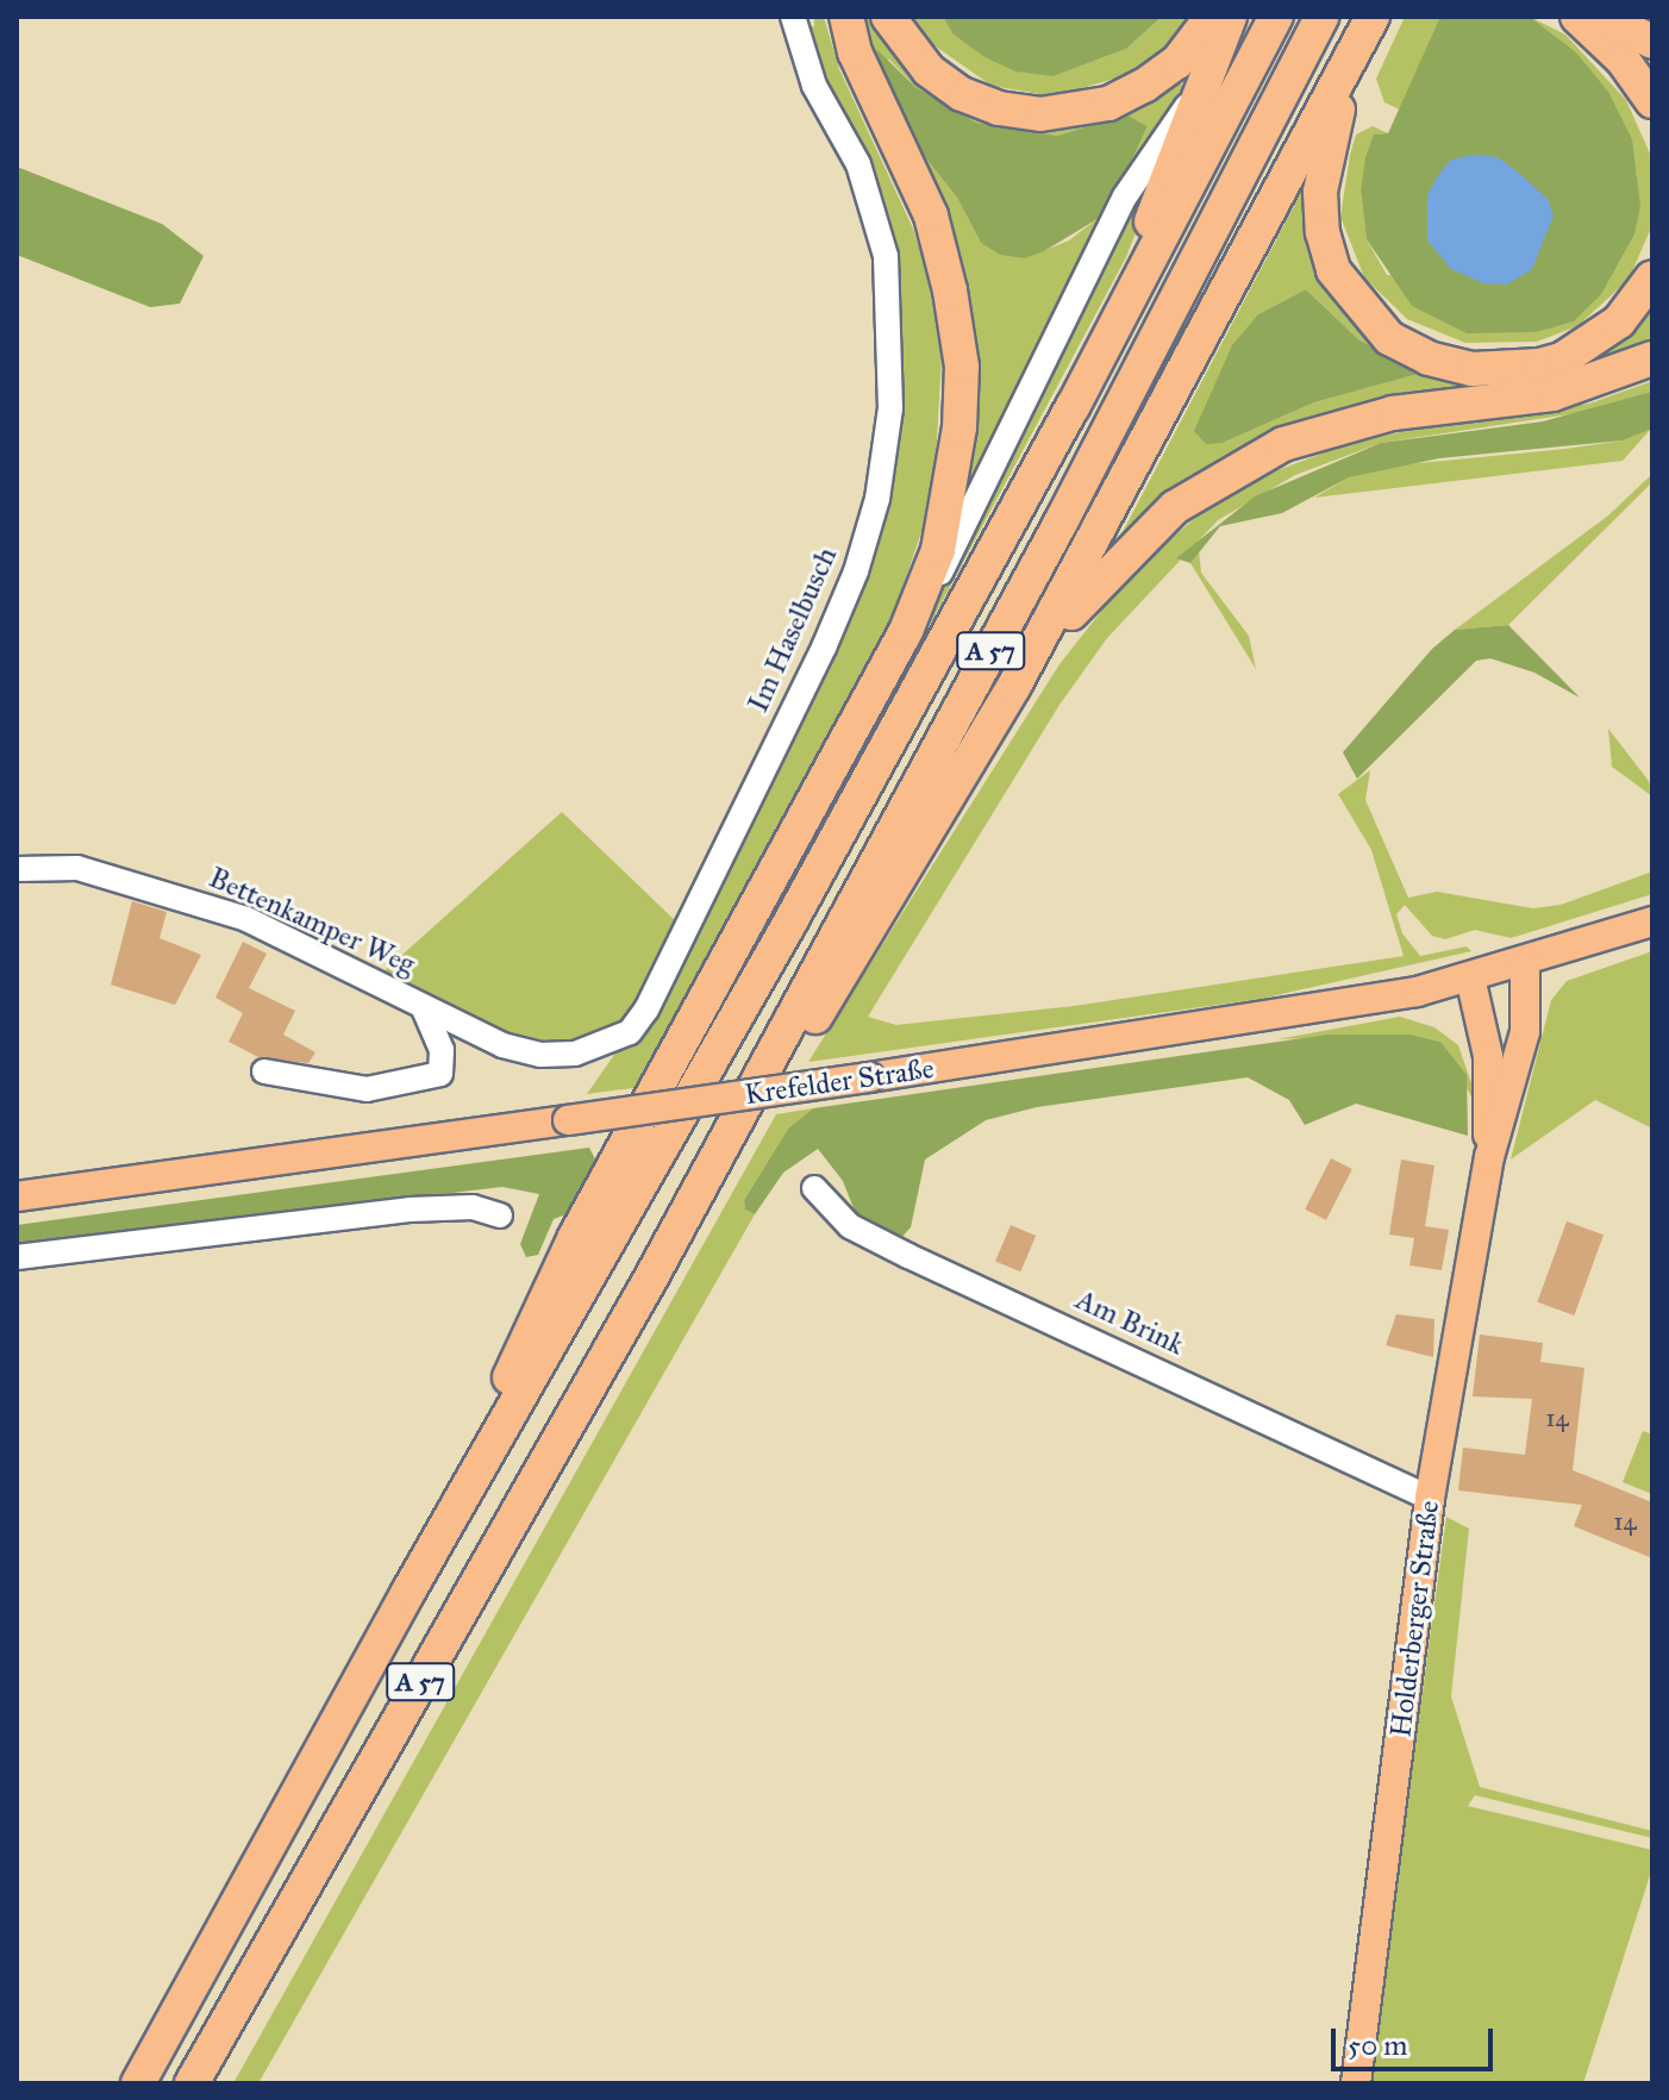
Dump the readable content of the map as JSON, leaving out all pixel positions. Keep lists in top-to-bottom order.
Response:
{
  "streets": {
    "highway": ["A 57"],
    "main road": ["Krefelder Straße", "Holderberger Straße"],
    "street": ["Im Haselbusch", "Bettenkamper Weg", "Am Brink"]
  },
  "crossings": [
    ["Im Haselbusch", "Bettenkamper Weg"],
    ["Krefelder Straße", "Holderberger Straße"],
    ["Am Brink", "Holderberger Straße"]
  ],
  "house_numbers": ["14", "14"],
  "scale_bar": "50 m"
}
